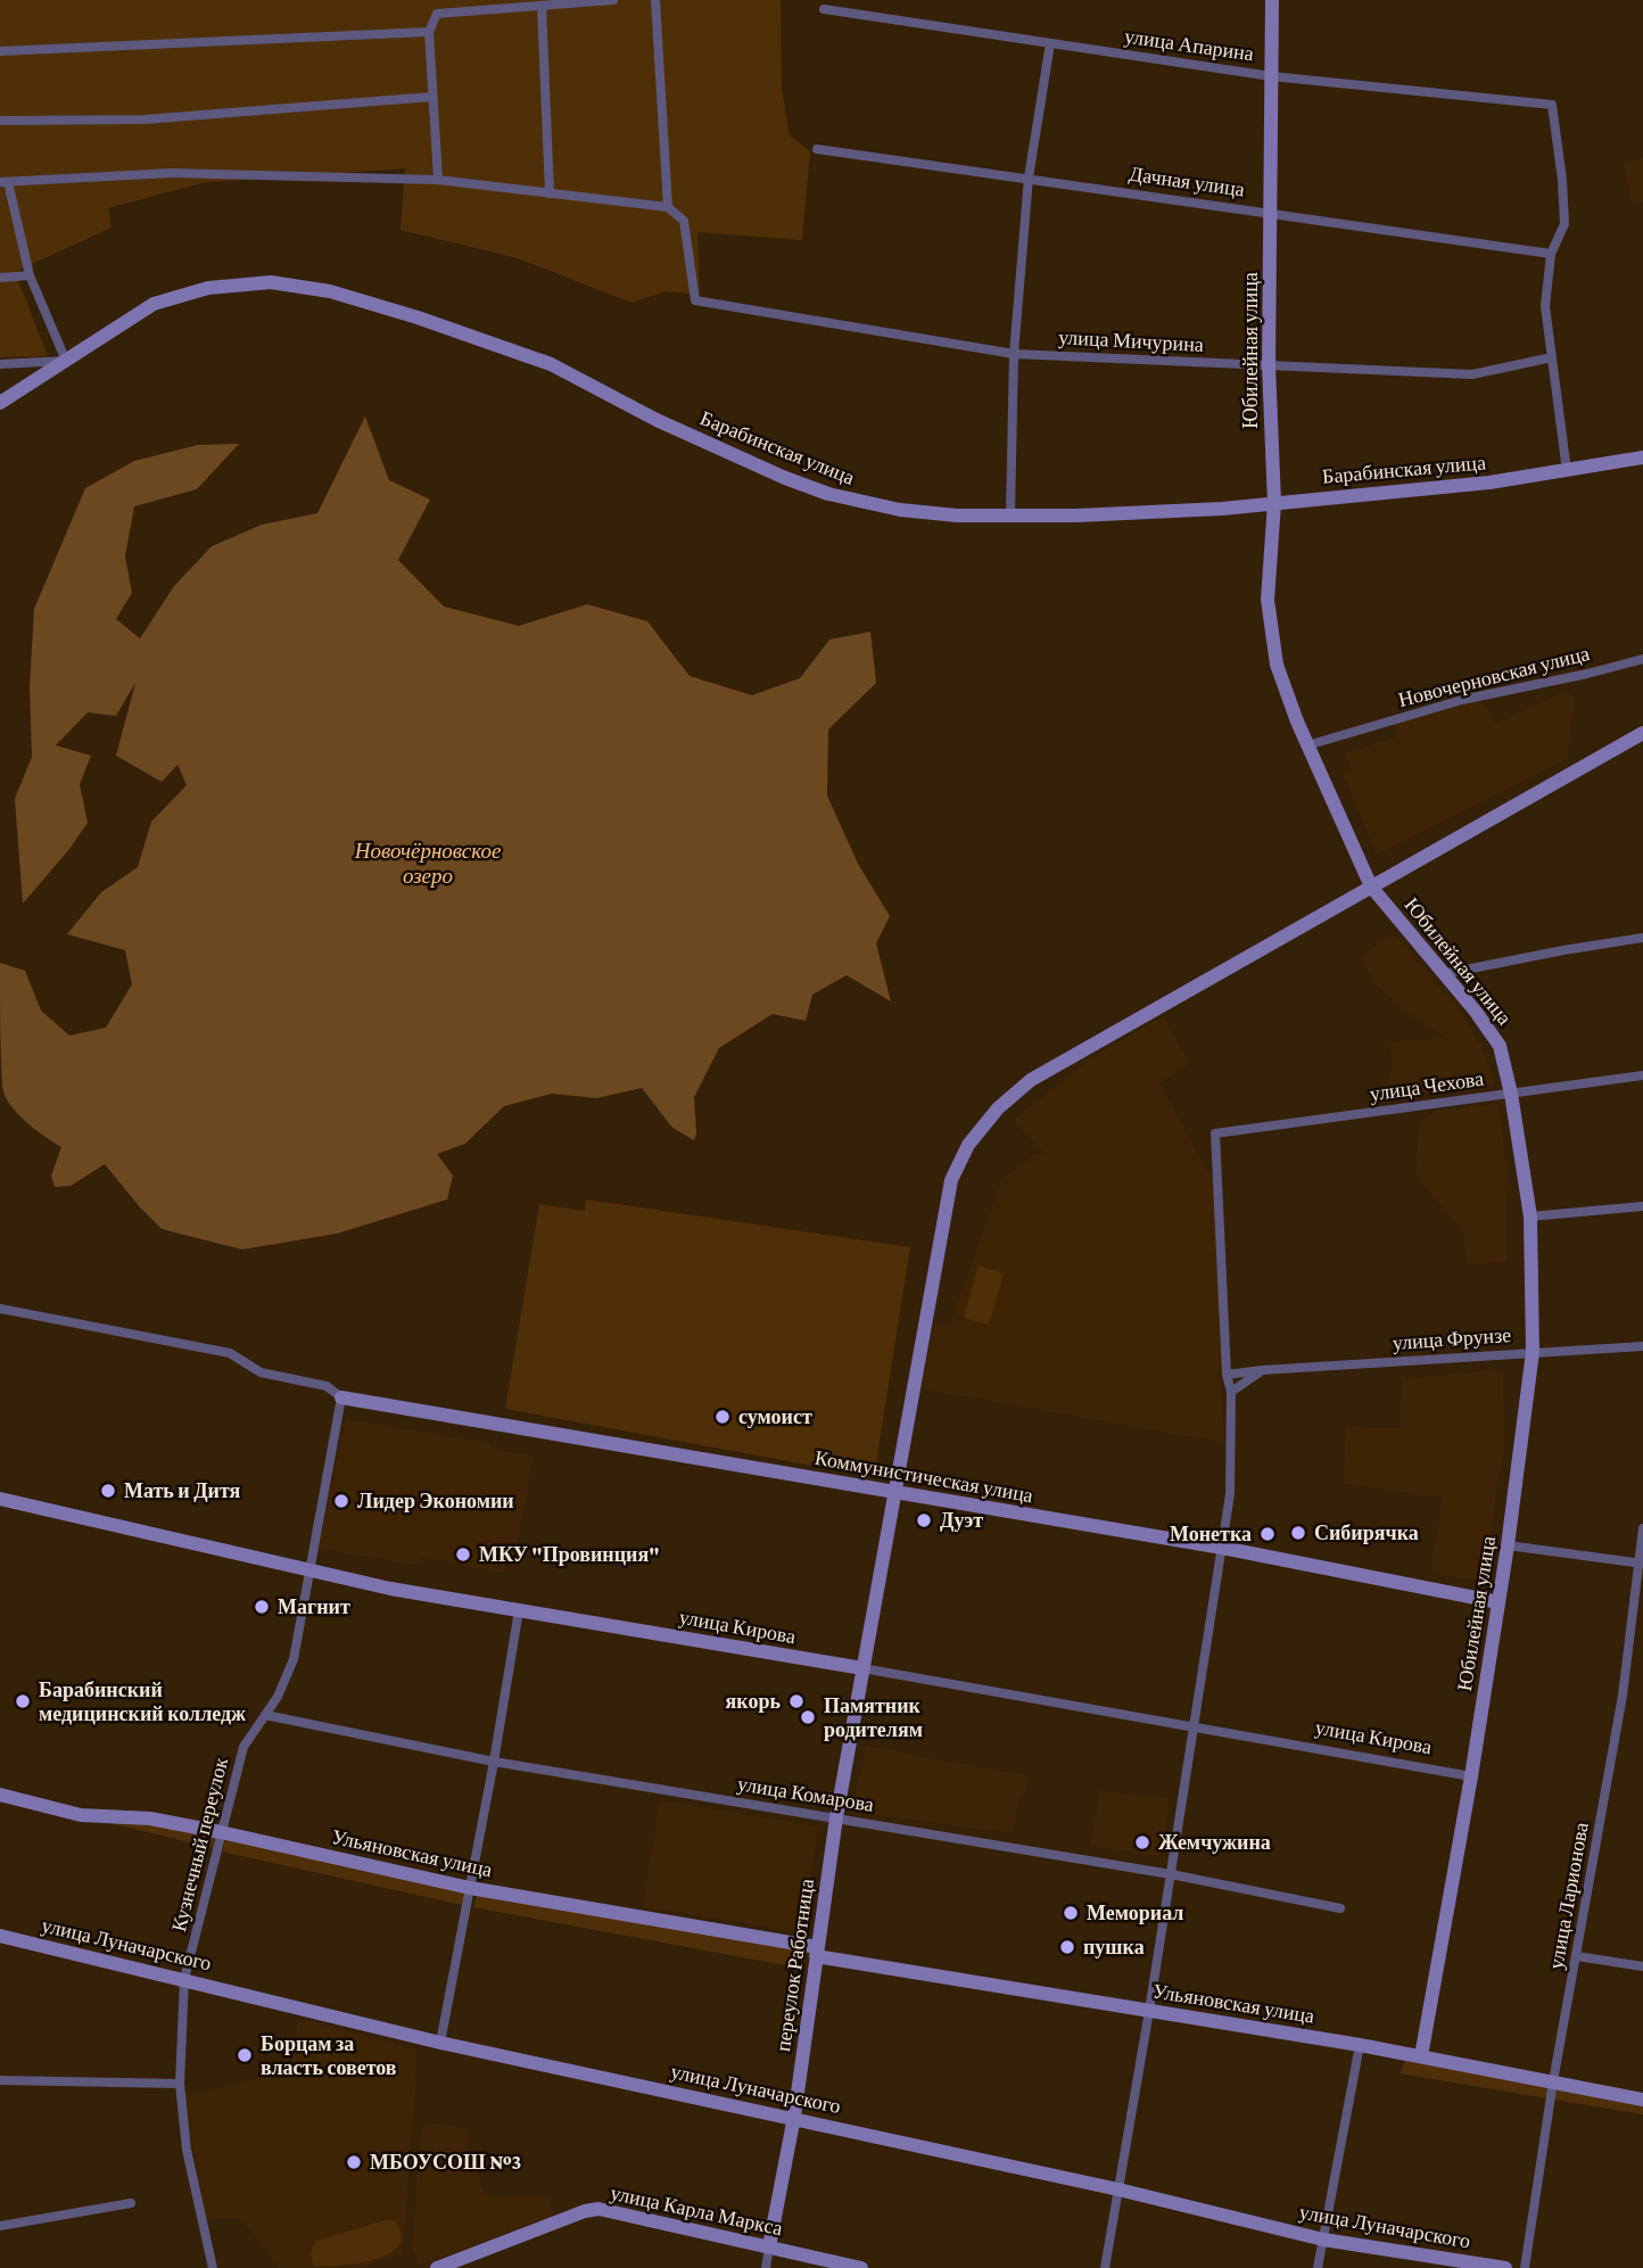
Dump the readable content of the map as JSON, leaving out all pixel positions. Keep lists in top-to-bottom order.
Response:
{
  "streets": {
    "street": [
      "улица Апарина",
      "Дачная улица",
      "улица Мичурина",
      "Юбилейная улица",
      "Барабинская улица",
      "Новочерновская улица",
      "улица Чехова",
      "улица Фрунзе",
      "Коммунистическая улица",
      "улица Кирова",
      "улица Комарова",
      "Кузнечный переулок",
      "Ульяновская улица",
      "улица Ларионова",
      "улица Луначарского",
      "переулок Работница",
      "улица Карла Маркса"
    ]
  },
  "crossings": [
    ["улица Апарина", "Дачная улица"],
    ["улица Апарина", "Юбилейная улица"],
    ["Дачная улица", "Юбилейная улица"],
    ["улица Мичурина", "Юбилейная улица"],
    ["Юбилейная улица", "Барабинская улица"],
    ["Юбилейная улица", "Новочерновская улица"],
    ["Юбилейная улица", "улица Чехова"],
    ["Юбилейная улица", "улица Фрунзе"],
    ["Юбилейная улица", "Коммунистическая улица"],
    ["Юбилейная улица", "улица Кирова"],
    ["Юбилейная улица", "Ульяновская улица"],
    ["Юбилейная улица", "переулок Работница"],
    ["улица Чехова", "улица Фрунзе"],
    ["Коммунистическая улица", "Кузнечный переулок"],
    ["Коммунистическая улица", "переулок Работница"],
    ["улица Кирова", "Кузнечный переулок"],
    ["улица Кирова", "переулок Работница"],
    ["улица Комарова", "Кузнечный переулок"],
    ["улица Комарова", "переулок Работница"],
    ["Кузнечный переулок", "Ульяновская улица"],
    ["Кузнечный переулок", "улица Луначарского"],
    ["Ульяновская улица", "улица Ларионова"],
    ["Ульяновская улица", "переулок Работница"],
    ["улица Луначарского", "переулок Работница"],
    ["переулок Работница", "улица Карла Маркса"]
  ],
  "water": ["Новочёрновское озеро"],
  "places": [
    "сумоист",
    "Мать и Дитя",
    "Лидер Экономии",
    "Дуэт",
    "Сибирячка",
    "Монетка",
    "МКУ \"Провинция\"",
    "Магнит",
    "Барабинский медицинский колледж",
    "якорь",
    "Памятник родителям",
    "Жемчужина",
    "Мемориал",
    "пушка",
    "Борцам за власть советов",
    "МБОУСОШ №3"
  ]
}
